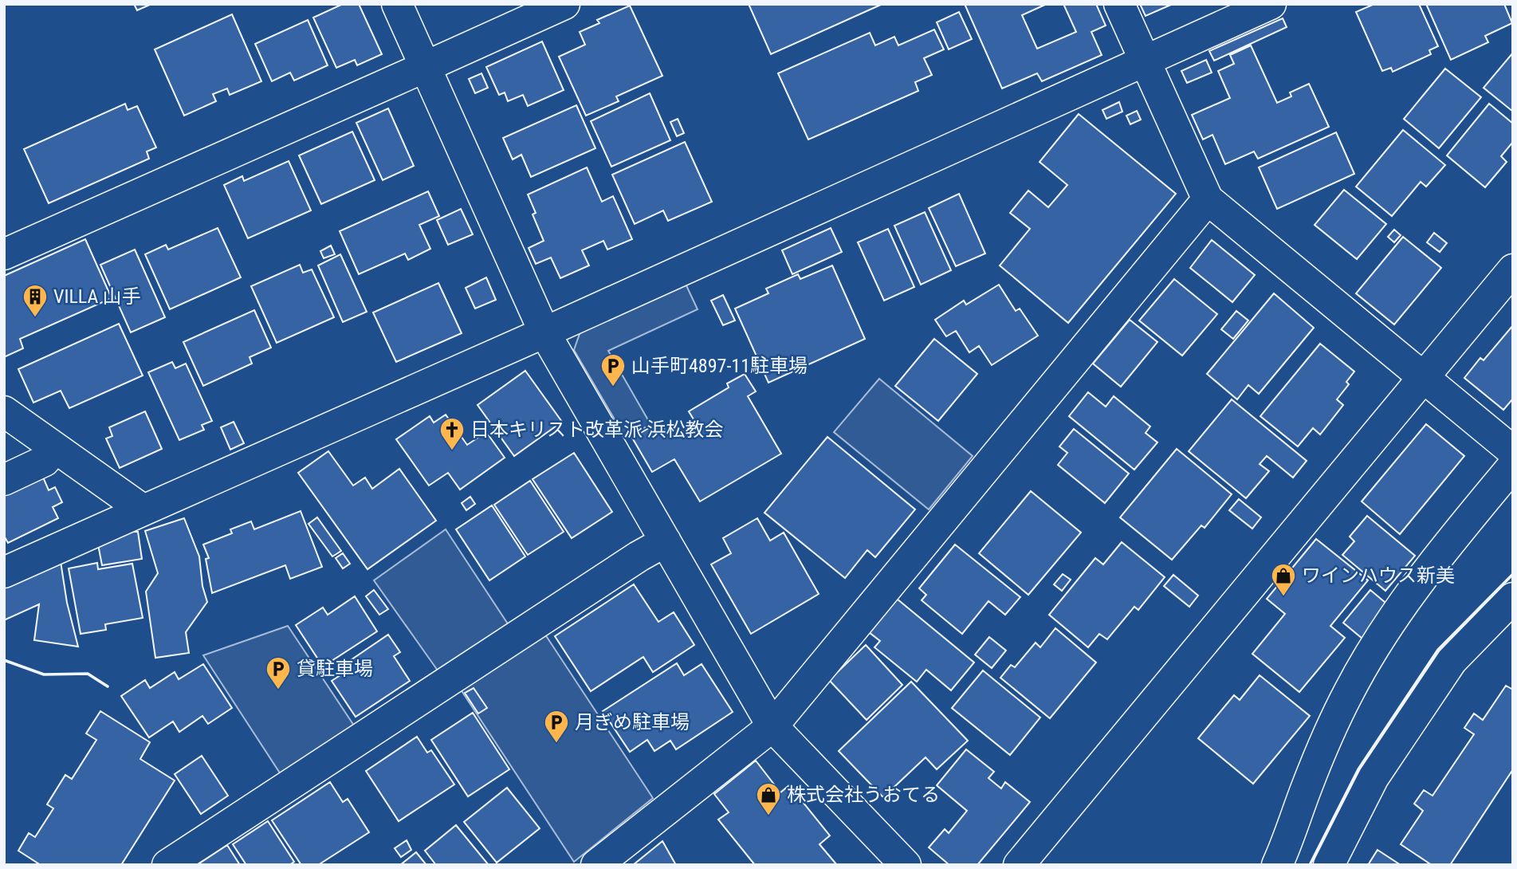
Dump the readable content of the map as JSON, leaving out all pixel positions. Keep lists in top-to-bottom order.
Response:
{
  "places": {
    "building": ["VILLA 山手"],
    "parking": ["山手町4897-11駐車場", "貸駐車場", "月ぎめ駐車場"],
    "church": ["日本キリスト改革派 浜松教会"],
    "shop": ["ワインハウス新美", "株式会社うおてる"]
  }
}
